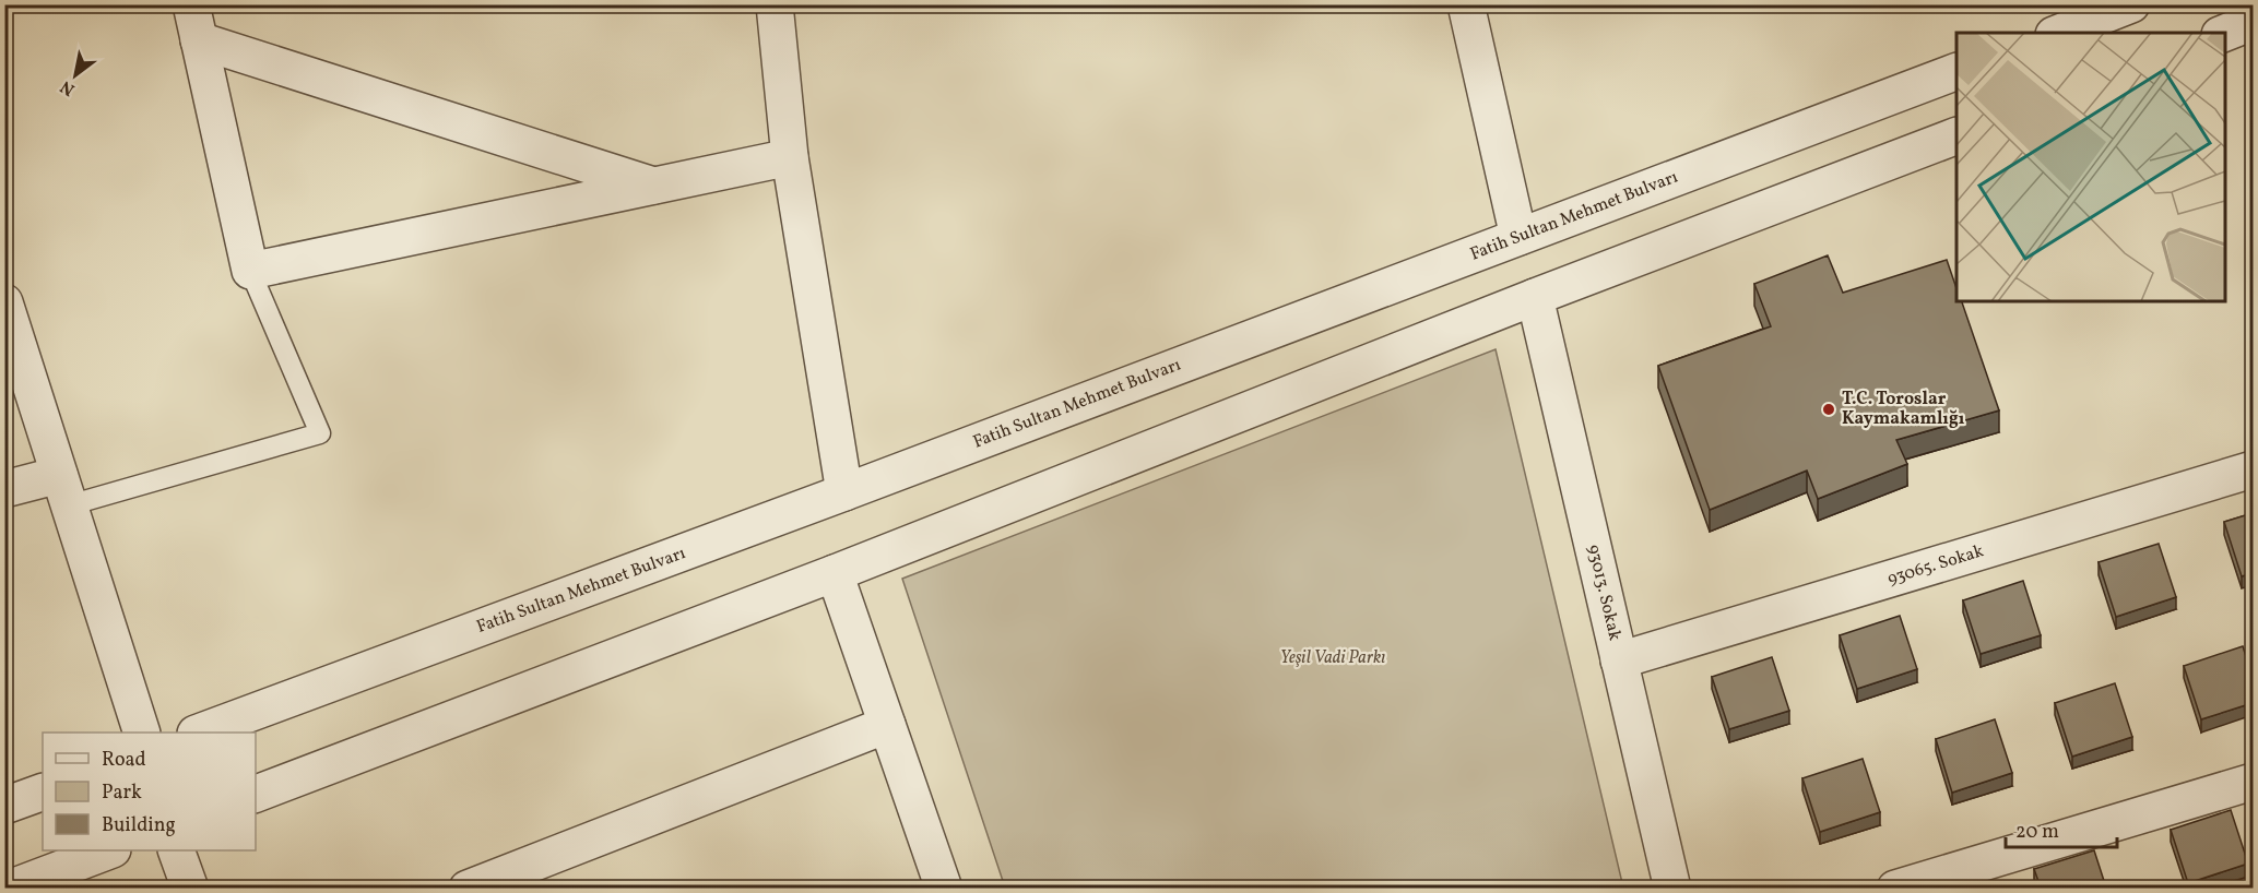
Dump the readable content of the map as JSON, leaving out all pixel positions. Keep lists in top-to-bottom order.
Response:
{
  "streets": {
    "street": ["Fatih Sultan Mehmet Bulvarı", "93065. Sokak", "93013. Sokak"]
  },
  "crossings": [
    ["93065. Sokak", "93013. Sokak"]
  ],
  "parks": ["Yeşil Vadi Parkı"],
  "places": ["T.C. Toroslar Kaymakamlığı"],
  "legend": ["Road", "Park", "Building"],
  "scale_bar": "20 m",
  "north": "bottom left"
}
